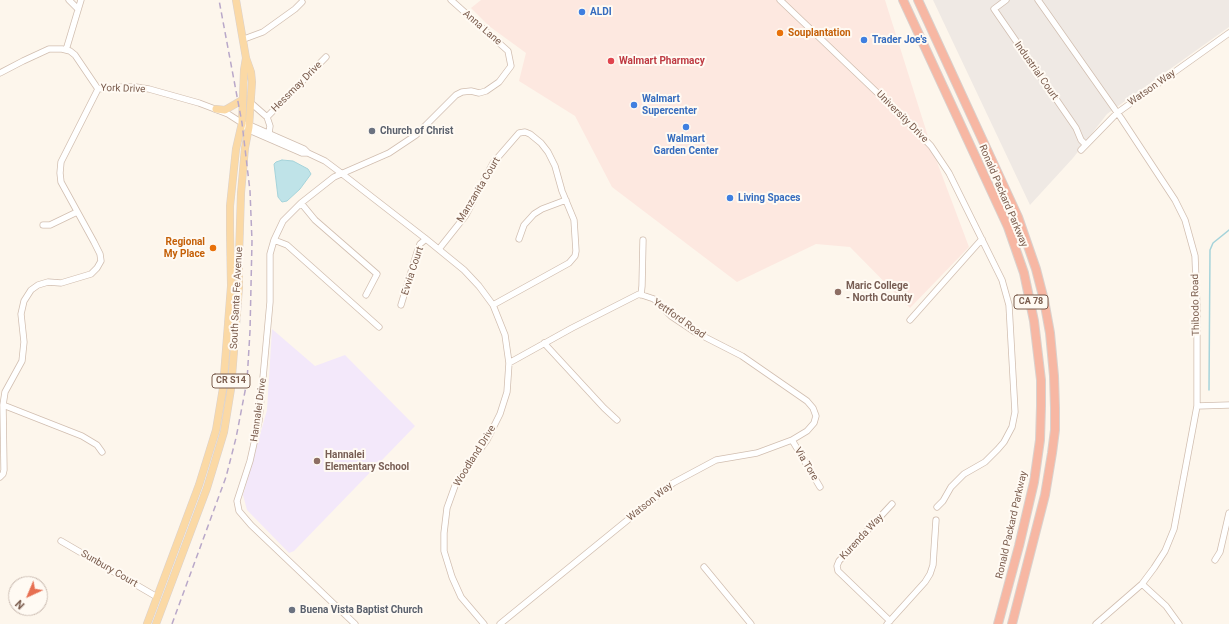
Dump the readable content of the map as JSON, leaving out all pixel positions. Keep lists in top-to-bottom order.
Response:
{
  "streets": {
    "highway": ["Ronald Packard Parkway", "CA 78"],
    "main road": ["South Santa Fe Avenue", "CR S14"],
    "street": [
      "Anna Lane",
      "Industrial Court",
      "Hessmay Drive",
      "Watson Way",
      "York Drive",
      "University Drive",
      "Manzanita Court",
      "Evvia Court",
      "Thibodo Road",
      "Yettford Road",
      "Hannalei Drive",
      "Woodland Drive",
      "Via Tore",
      "Kurenda Way",
      "Sunbury Court"
    ]
  },
  "crossings": [
    ["Anna Lane", "Hannalei Drive"],
    ["Anna Lane", "Woodland Drive"],
    ["Industrial Court", "Watson Way"],
    ["Hessmay Drive", "South Santa Fe Avenue"],
    ["Hessmay Drive", "Woodland Drive"],
    ["Watson Way", "Thibodo Road"],
    ["Watson Way", "Yettford Road"],
    ["Watson Way", "Via Tore"],
    ["York Drive", "South Santa Fe Avenue"],
    ["York Drive", "Woodland Drive"],
    ["Manzanita Court", "Woodland Drive"],
    ["Evvia Court", "Woodland Drive"],
    ["South Santa Fe Avenue", "Woodland Drive"],
    ["South Santa Fe Avenue", "Sunbury Court"],
    ["Yettford Road", "Woodland Drive"],
    ["Hannalei Drive", "Woodland Drive"]
  ],
  "places": [
    "ALDI",
    "Souplantation",
    "Trader Joe's",
    "Walmart Pharmacy",
    "Walmart Supercenter",
    "Walmart Garden Center",
    "Church of Christ",
    "Living Spaces",
    "Regional My Place",
    "Maric College - North County",
    "Hannalei Elementary School",
    "Buena Vista Baptist Church"
  ],
  "north": "bottom left"
}
